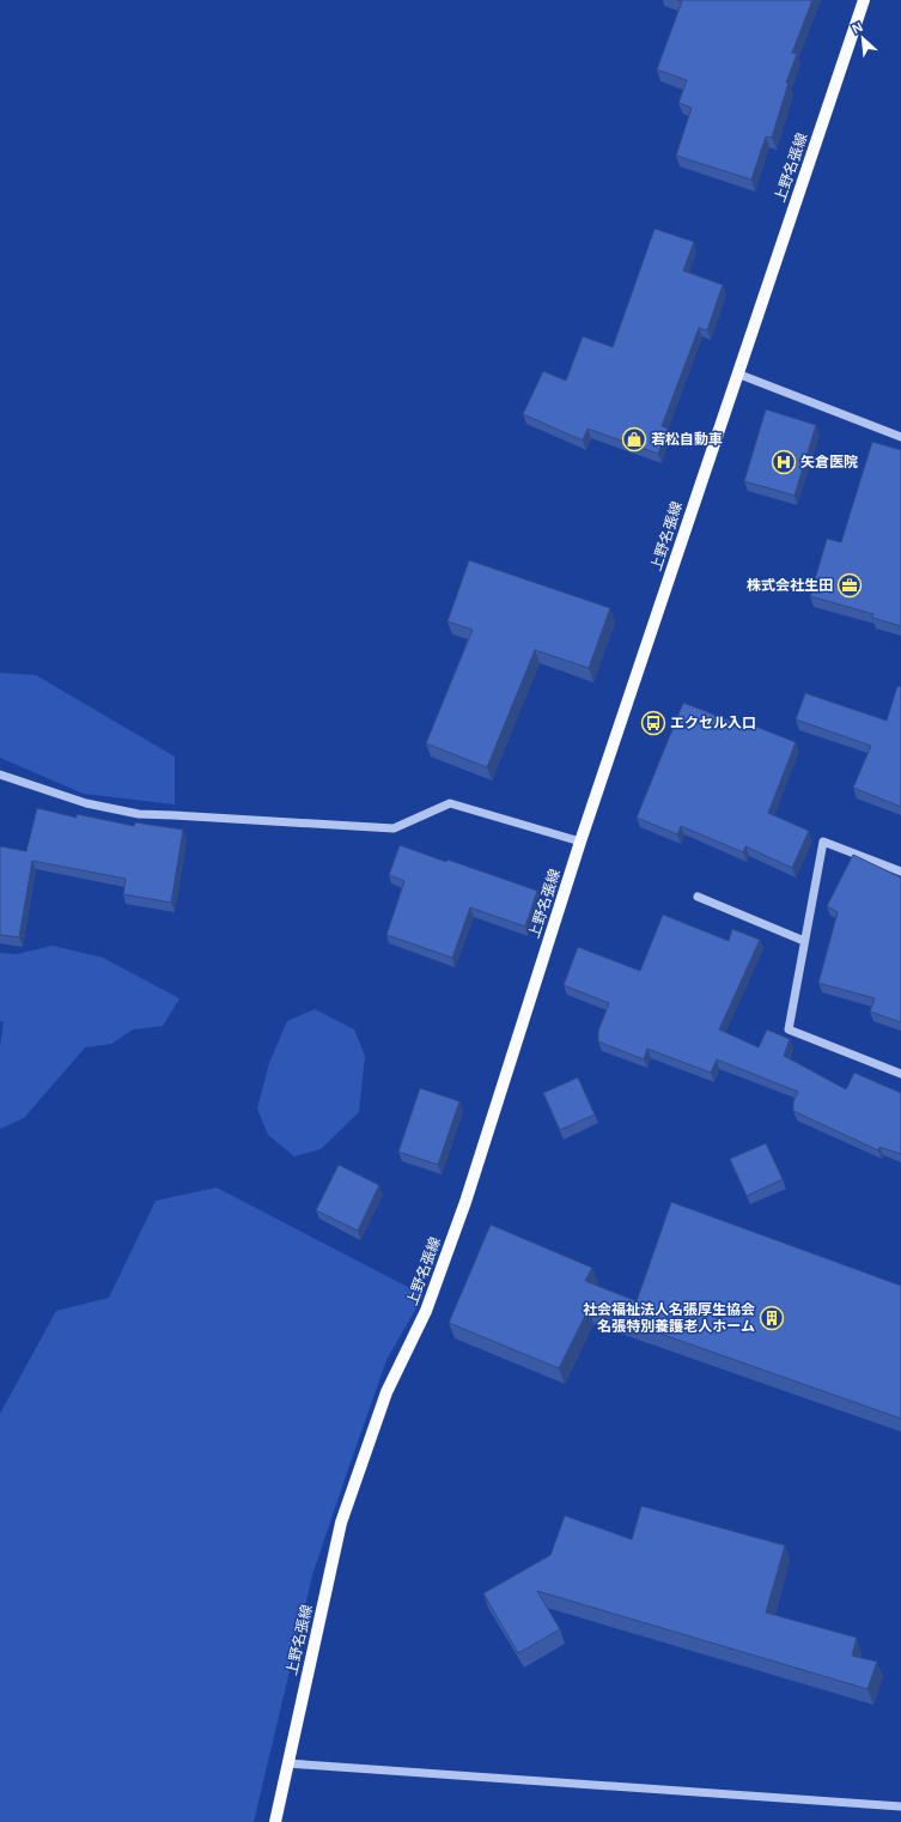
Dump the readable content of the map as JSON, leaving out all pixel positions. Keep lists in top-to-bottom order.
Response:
{
  "streets": {
    "main road": ["上野名張線"]
  },
  "places": {
    "shop": ["若松自動車"],
    "hospital": ["矢倉医院"],
    "office": ["株式会社生田"],
    "bus stop": ["エクセル入口"],
    "building": ["社会福祉法人名張厚生協会 名張特別養護老人ホーム"]
  },
  "north": "top left"
}
